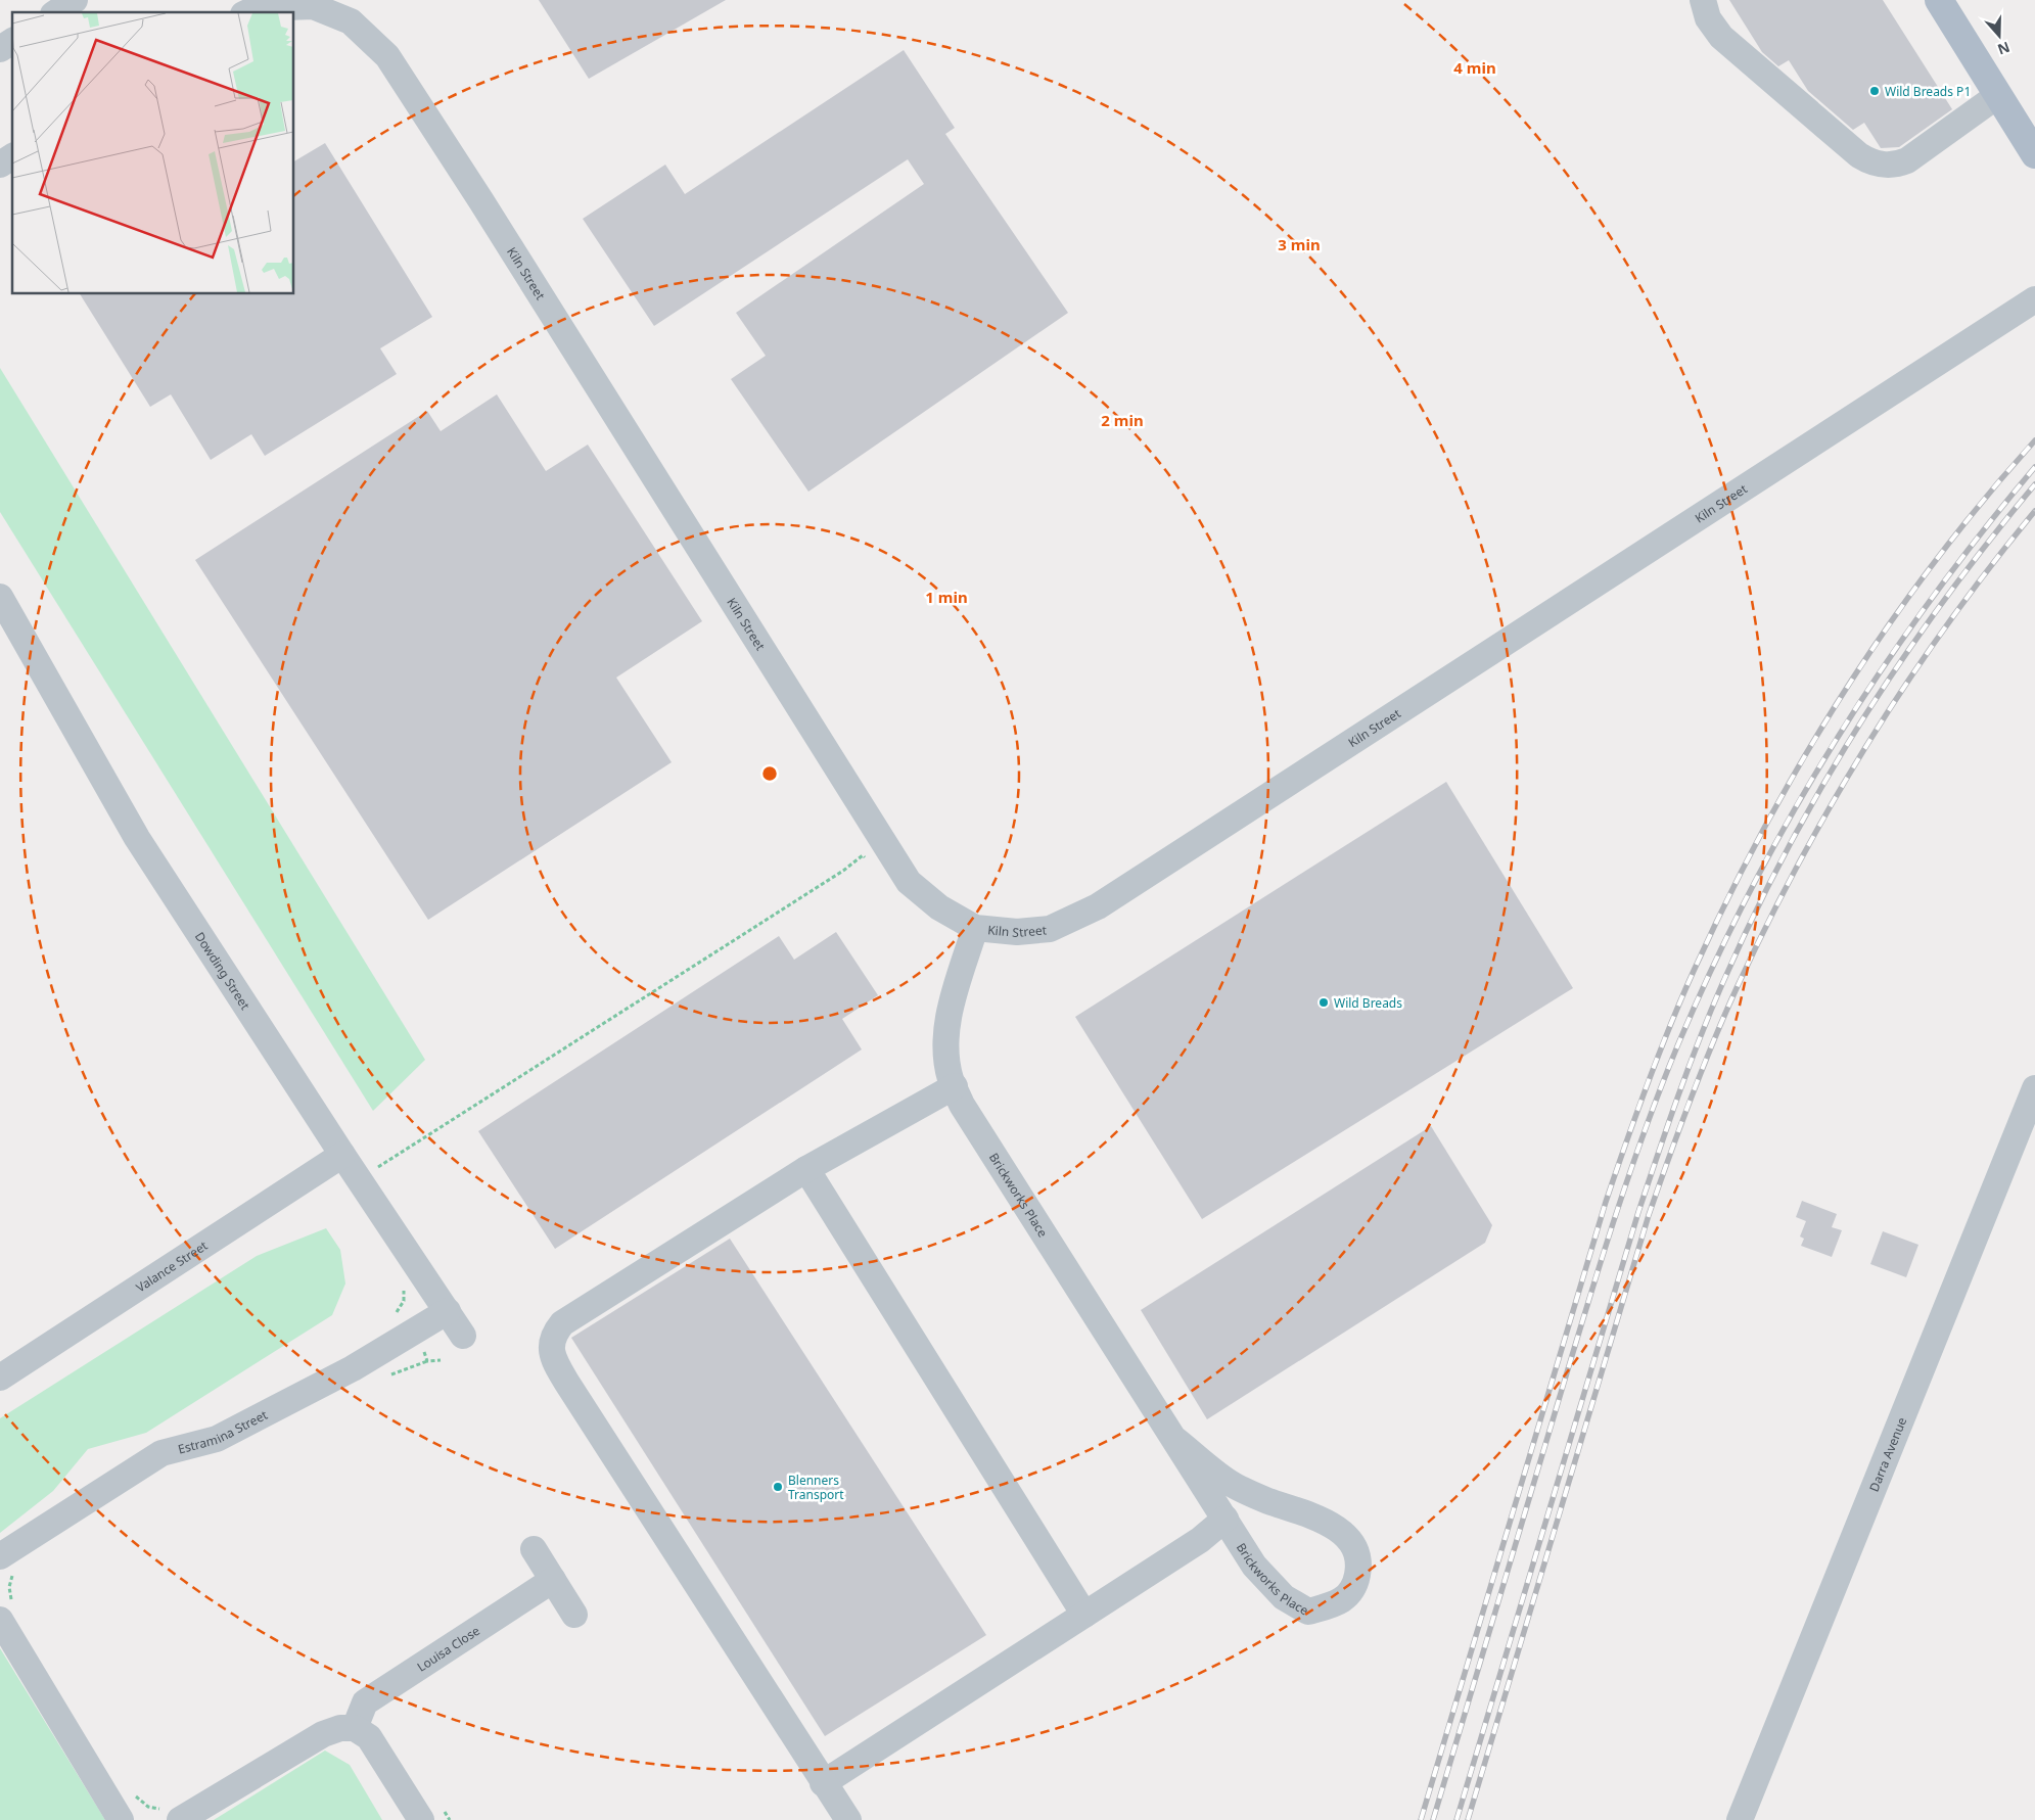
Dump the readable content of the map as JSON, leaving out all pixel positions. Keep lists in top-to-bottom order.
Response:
{
  "streets": {
    "street": [
      "Kiln Street",
      "Dowding Street",
      "Brickworks Place",
      "Valance Street",
      "Estramina Street",
      "Darra Avenue",
      "Louisa Close"
    ]
  },
  "crossings": [
    ["Kiln Street", "Brickworks Place"],
    ["Dowding Street", "Valance Street"],
    ["Dowding Street", "Estramina Street"]
  ],
  "places": ["Wild Breads P1", "Wild Breads", "Blenners Transport"],
  "north": "bottom",
  "rings": [
    "4 min",
    "3 min",
    "2 min",
    "1 min"
  ]
}
